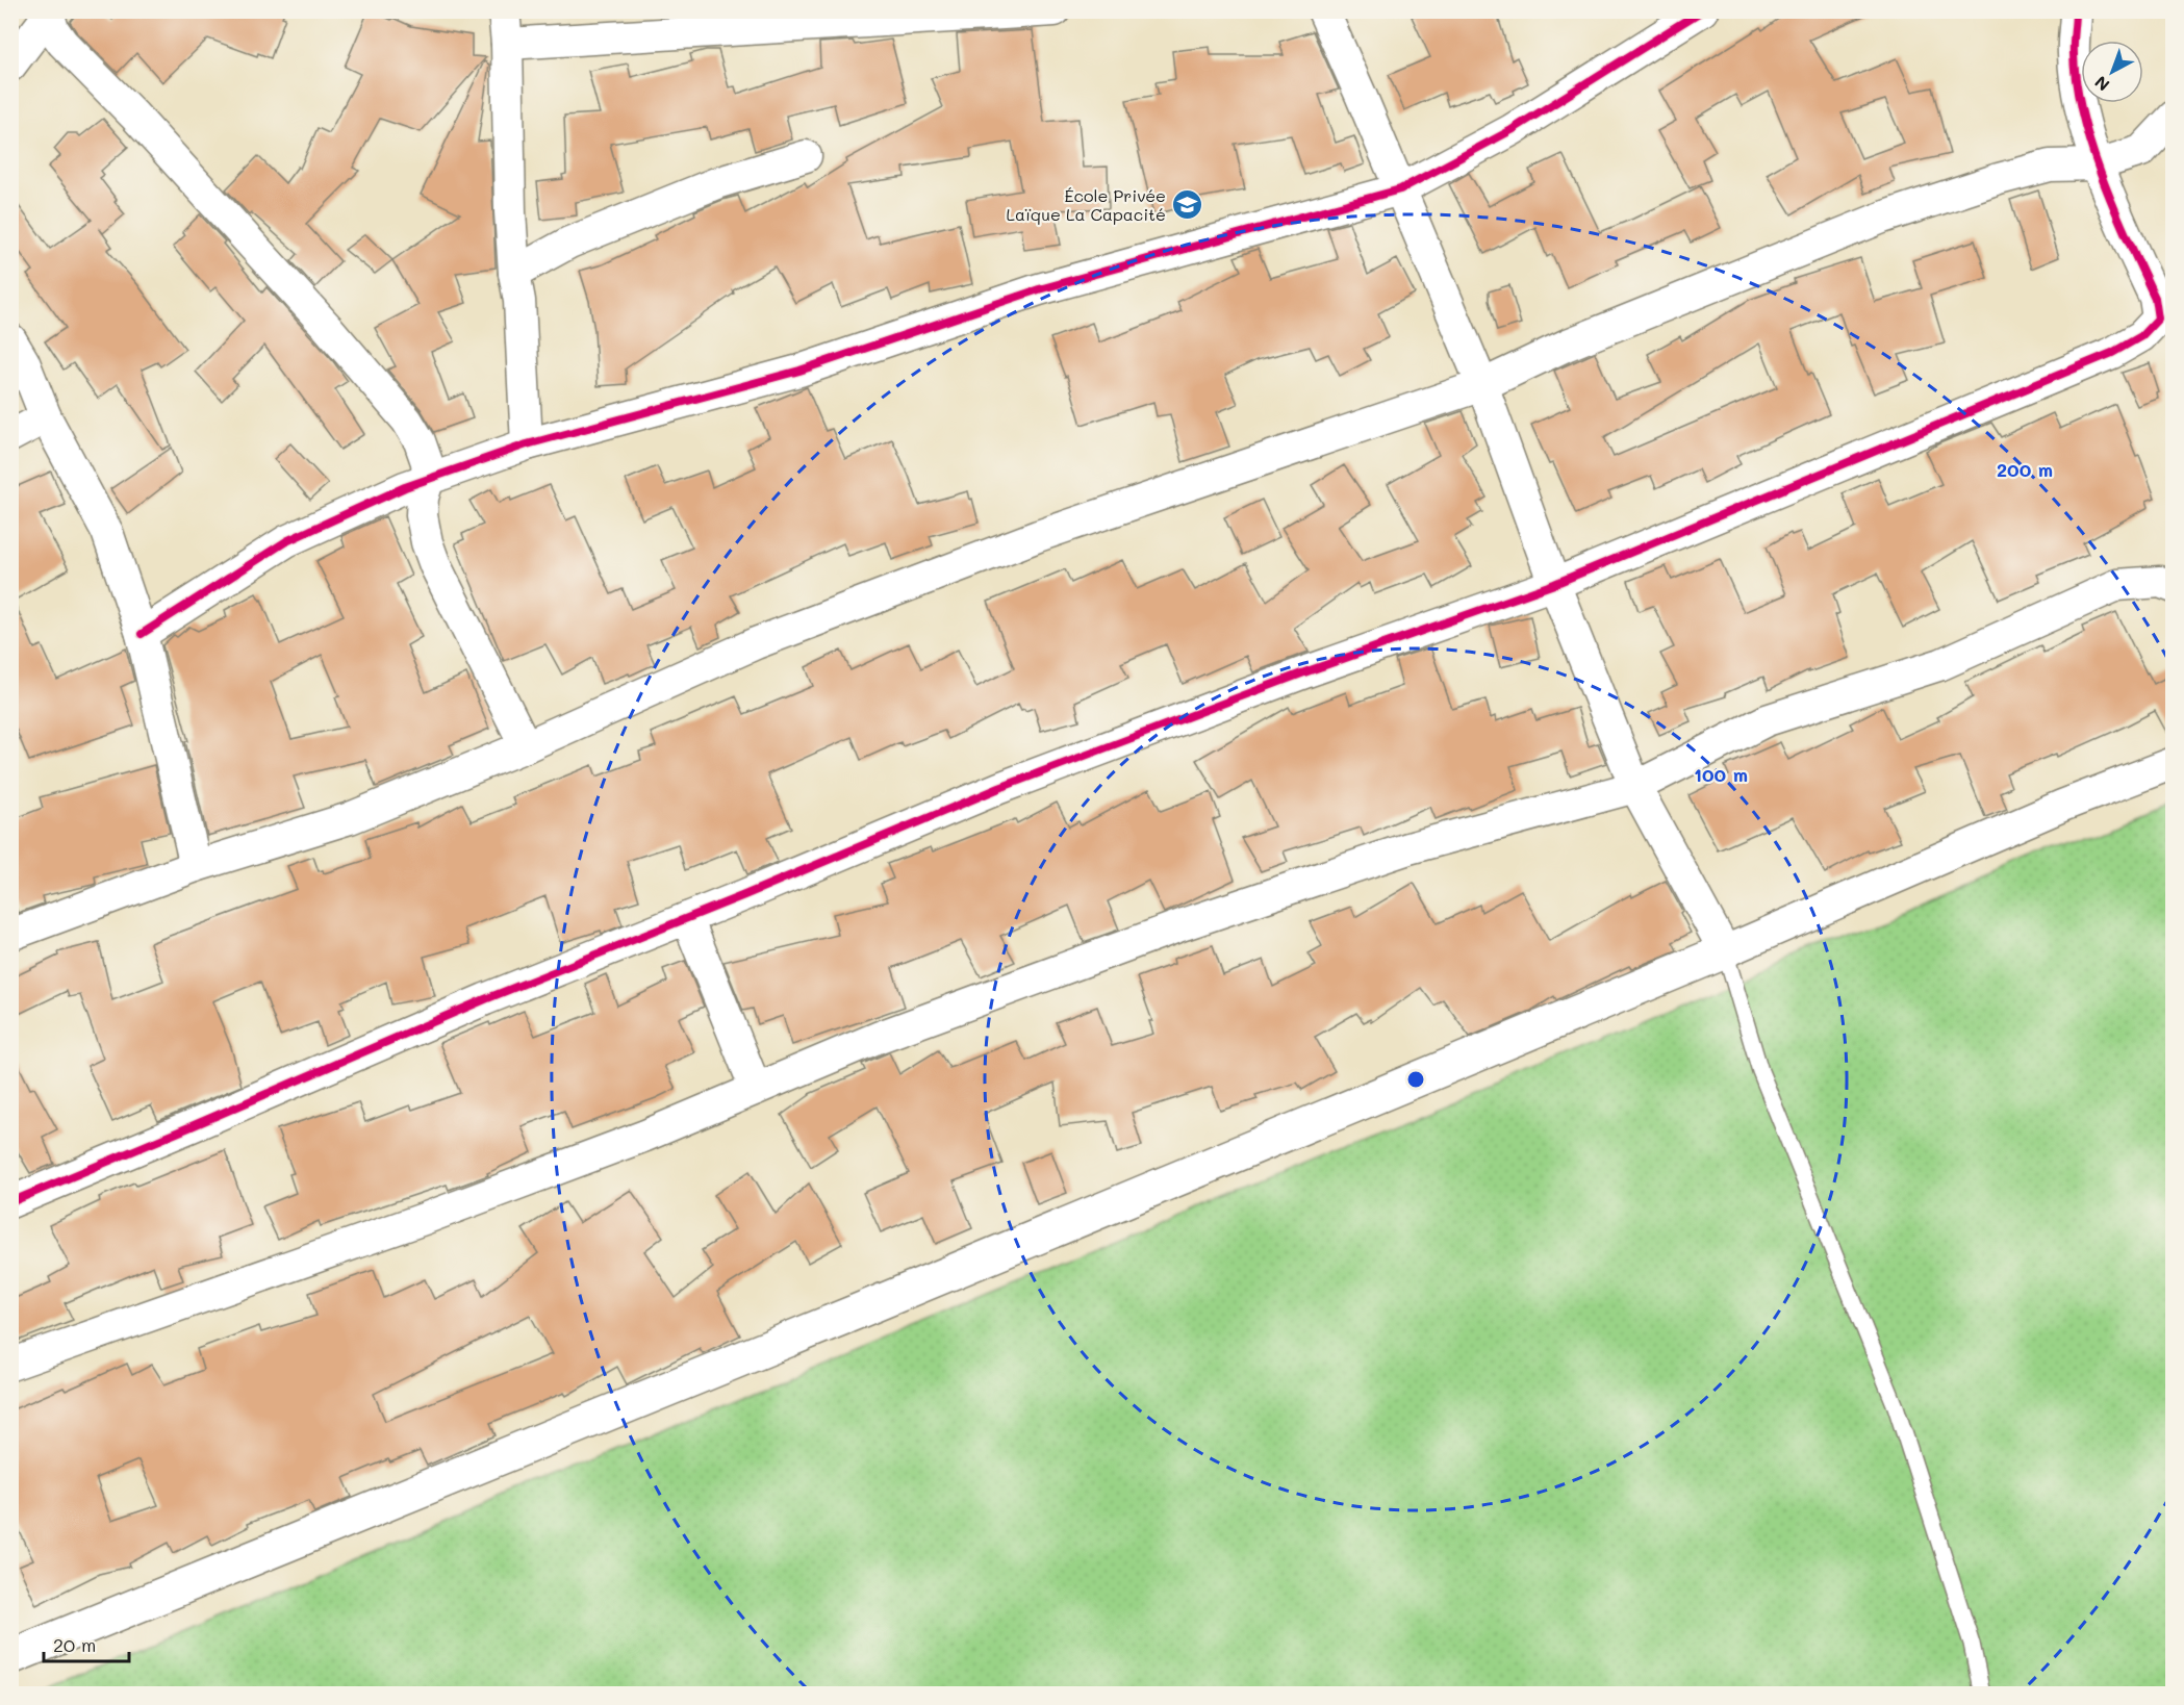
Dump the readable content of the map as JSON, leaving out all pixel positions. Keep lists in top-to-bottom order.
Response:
{
  "places": {
    "school or university": ["École Privée Laïque La Capacité"]
  },
  "scale_bar": "20 m",
  "north": "bottom left",
  "rings": ["200 m", "100 m"]
}
